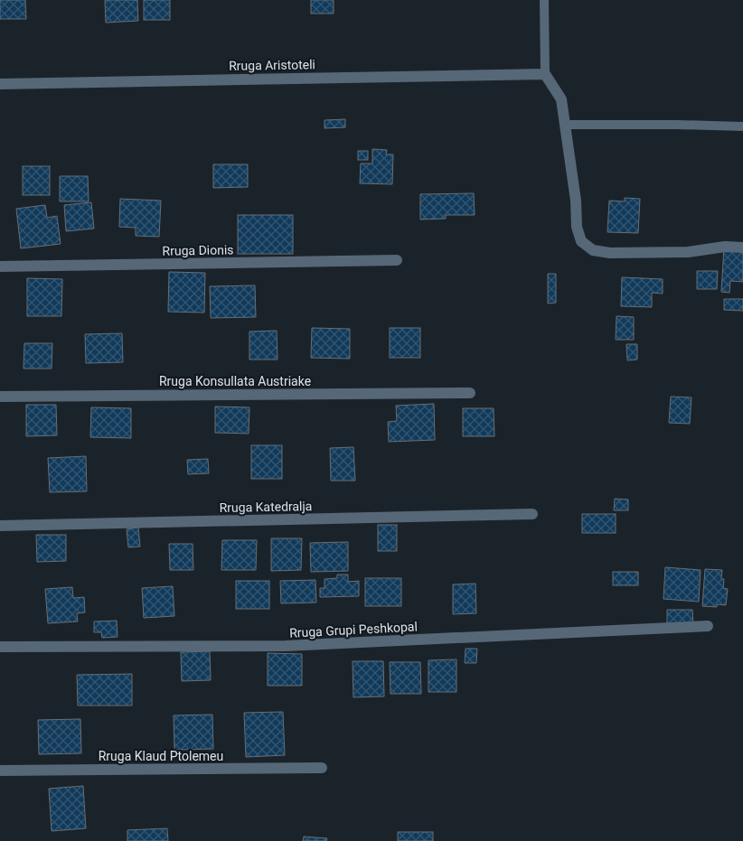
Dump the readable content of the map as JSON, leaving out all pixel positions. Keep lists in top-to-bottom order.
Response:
{
  "streets": {
    "street": [
      "Rruga Aristoteli",
      "Rruga Dionis",
      "Rruga Konsullata Austriake",
      "Rruga Katedralja",
      "Rruga Grupi Peshkopal",
      "Rruga Klaud Ptolemeu"
    ]
  }
}
